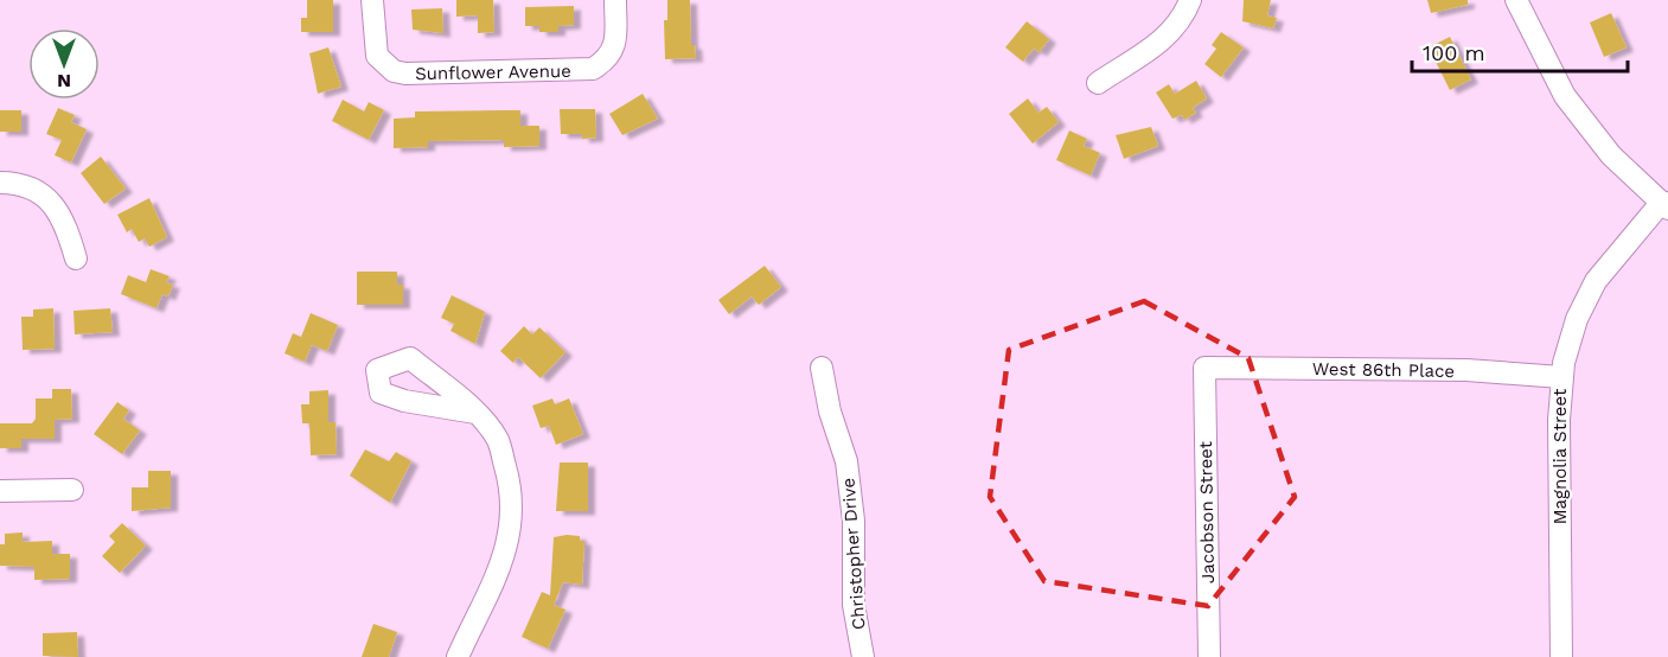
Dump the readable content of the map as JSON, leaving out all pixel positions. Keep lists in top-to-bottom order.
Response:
{
  "streets": {
    "street": [
      "Sunflower Avenue",
      "West 86th Place",
      "Magnolia Street",
      "Jacobson Street",
      "Christopher Drive"
    ]
  },
  "crossings": [
    ["West 86th Place", "Magnolia Street"],
    ["West 86th Place", "Jacobson Street"]
  ],
  "scale_bar": "100 m",
  "north": "bottom"
}
